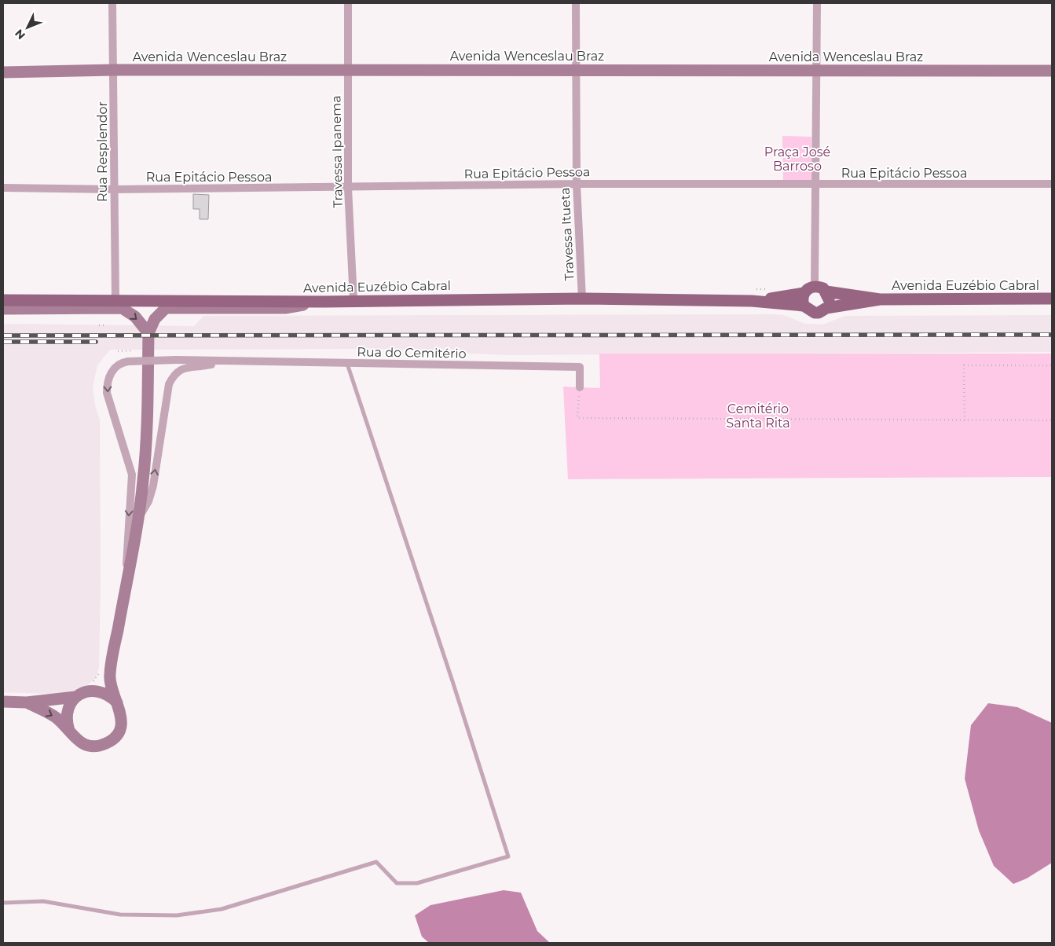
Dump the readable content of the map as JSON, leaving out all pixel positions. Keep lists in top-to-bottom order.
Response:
{
  "streets": {
    "main road": ["Avenida Euzébio Cabral"],
    "street": [
      "Avenida Wenceslau Braz",
      "Rua Resplendor",
      "Travessa Ipanema",
      "Rua Epitácio Pessoa",
      "Travessa Itueta",
      "Rua do Cemitério"
    ]
  },
  "crossings": [
    ["Avenida Wenceslau Braz", "Rua Resplendor"],
    ["Avenida Wenceslau Braz", "Travessa Ipanema"],
    ["Avenida Wenceslau Braz", "Travessa Itueta"],
    ["Rua Resplendor", "Rua Epitácio Pessoa"],
    ["Rua Resplendor", "Avenida Euzébio Cabral"],
    ["Travessa Ipanema", "Rua Epitácio Pessoa"],
    ["Travessa Ipanema", "Avenida Euzébio Cabral"],
    ["Rua Epitácio Pessoa", "Travessa Itueta"],
    ["Travessa Itueta", "Avenida Euzébio Cabral"]
  ],
  "parks": ["Praça José Barroso", "Cemitério Santa Rita"],
  "north": "bottom left"
}
